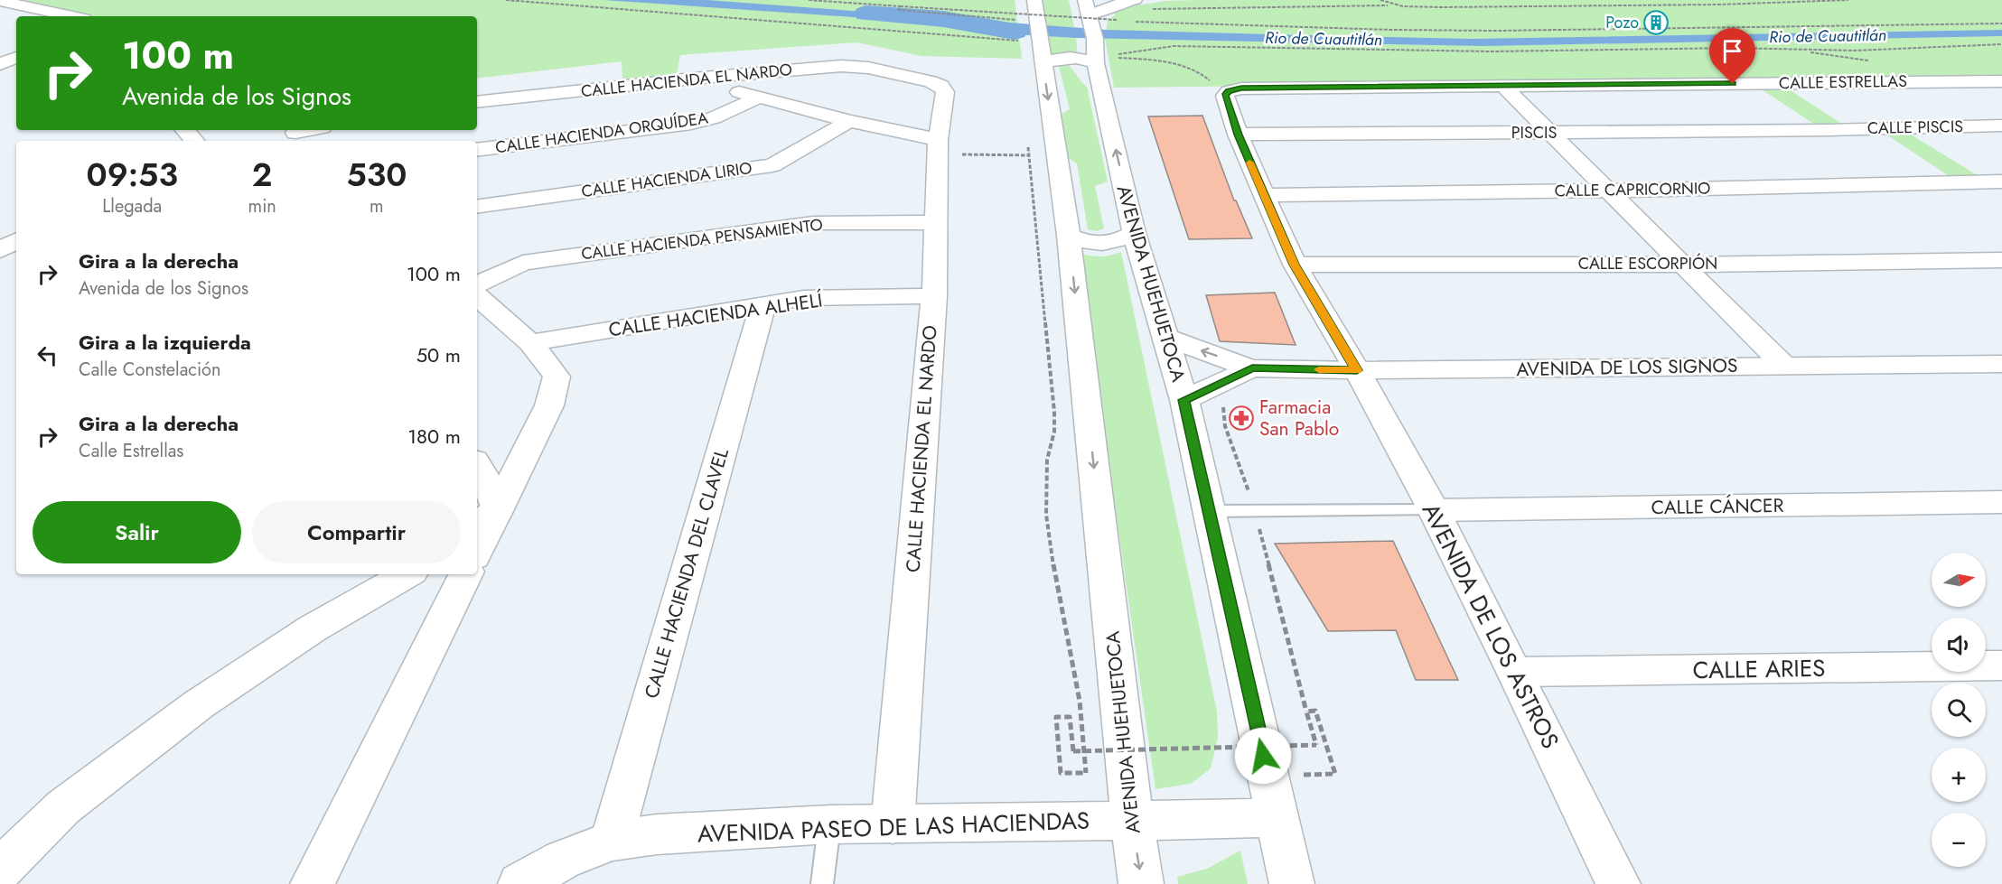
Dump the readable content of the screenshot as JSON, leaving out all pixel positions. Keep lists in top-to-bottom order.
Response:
{
  "streets": {
    "street": [
      "CALLE HACIENDA EL NARDO",
      "CALLE ESTRELLAS",
      "CALLE PISCIS",
      "CALLE HACIENDA ORQUÍDEA",
      "PISCIS",
      "CALLE HACIENDA LIRIO",
      "CALLE CAPRICORNIO",
      "CALLE HACIENDA PENSAMIENTO",
      "CALLE ESCORPIÓN",
      "AVENIDA HUEHUETOCA",
      "CALLE HACIENDA ALHELÍ",
      "AVENIDA DE LOS SIGNOS",
      "CALLE CÁNCER",
      "CALLE HACIENDA DEL CLAVEL",
      "AVENIDA DE LOS ASTROS",
      "CALLE ARIES",
      "AVENIDA PASEO DE LAS HACIENDAS"
    ]
  },
  "crossings": [
    ["CALLE HACIENDA EL NARDO", "CALLE HACIENDA PENSAMIENTO"],
    ["CALLE HACIENDA EL NARDO", "CALLE HACIENDA ALHELÍ"],
    ["CALLE HACIENDA EL NARDO", "AVENIDA PASEO DE LAS HACIENDAS"],
    ["CALLE ESTRELLAS", "AVENIDA DE LOS ASTROS"],
    ["CALLE PISCIS", "PISCIS"],
    ["PISCIS", "AVENIDA DE LOS ASTROS"],
    ["CALLE CAPRICORNIO", "AVENIDA DE LOS ASTROS"],
    ["CALLE ESCORPIÓN", "AVENIDA DE LOS ASTROS"],
    ["AVENIDA HUEHUETOCA", "AVENIDA DE LOS SIGNOS"],
    ["AVENIDA HUEHUETOCA", "AVENIDA PASEO DE LAS HACIENDAS"],
    ["CALLE HACIENDA ALHELÍ", "CALLE HACIENDA DEL CLAVEL"],
    ["AVENIDA DE LOS SIGNOS", "AVENIDA DE LOS ASTROS"],
    ["CALLE CÁNCER", "AVENIDA DE LOS ASTROS"],
    ["CALLE HACIENDA DEL CLAVEL", "AVENIDA PASEO DE LAS HACIENDAS"],
    ["AVENIDA DE LOS ASTROS", "CALLE ARIES"]
  ],
  "water": ["Rio de Cuautitlán"],
  "places": {
    "building": ["Pozo"],
    "pharmacy": ["Farmacia San Pablo"]
  },
  "north": "right",
  "page": {
    "turn": ["100 m", "Avenida de los Signos"],
    "eta": [
      "09:53",
      "Llegada",
      "2",
      "min",
      "530",
      "m"
    ],
    "list": [
      {
        "name": "Gira a la derecha",
        "note": "Avenida de los Signos",
        "value": "100 m"
      },
      {
        "name": "Gira a la izquierda",
        "note": "Calle Constelación",
        "value": "50 m"
      },
      {
        "name": "Gira a la derecha",
        "note": "Calle Estrellas",
        "value": "180 m"
      }
    ],
    "buttons": ["Salir", "Compartir"],
    "map_buttons": ["+", "−"]
  }
}
